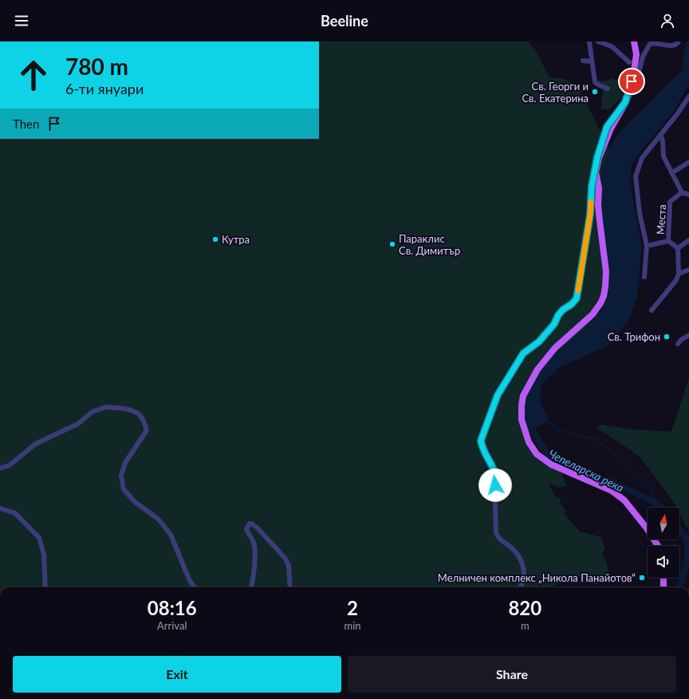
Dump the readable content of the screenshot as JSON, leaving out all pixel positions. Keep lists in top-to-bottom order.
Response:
{
  "streets": {
    "street": ["Места"]
  },
  "water": ["Чепеларска река"],
  "places": [
    "Св. Георги и Св. Екатерина",
    "Кутра",
    "Параклис Св. Димитър",
    "Св. Трифон",
    "Мелничен комплекс „Никола Панайотов“"
  ],
  "north": "top",
  "page": {
    "header": "Beeline",
    "turn": ["780 m", "6-ти януари"],
    "then": "Then",
    "eta": [
      "08:16",
      "Arrival",
      "2",
      "min",
      "820",
      "m"
    ],
    "buttons": ["Exit", "Share"]
  }
}
